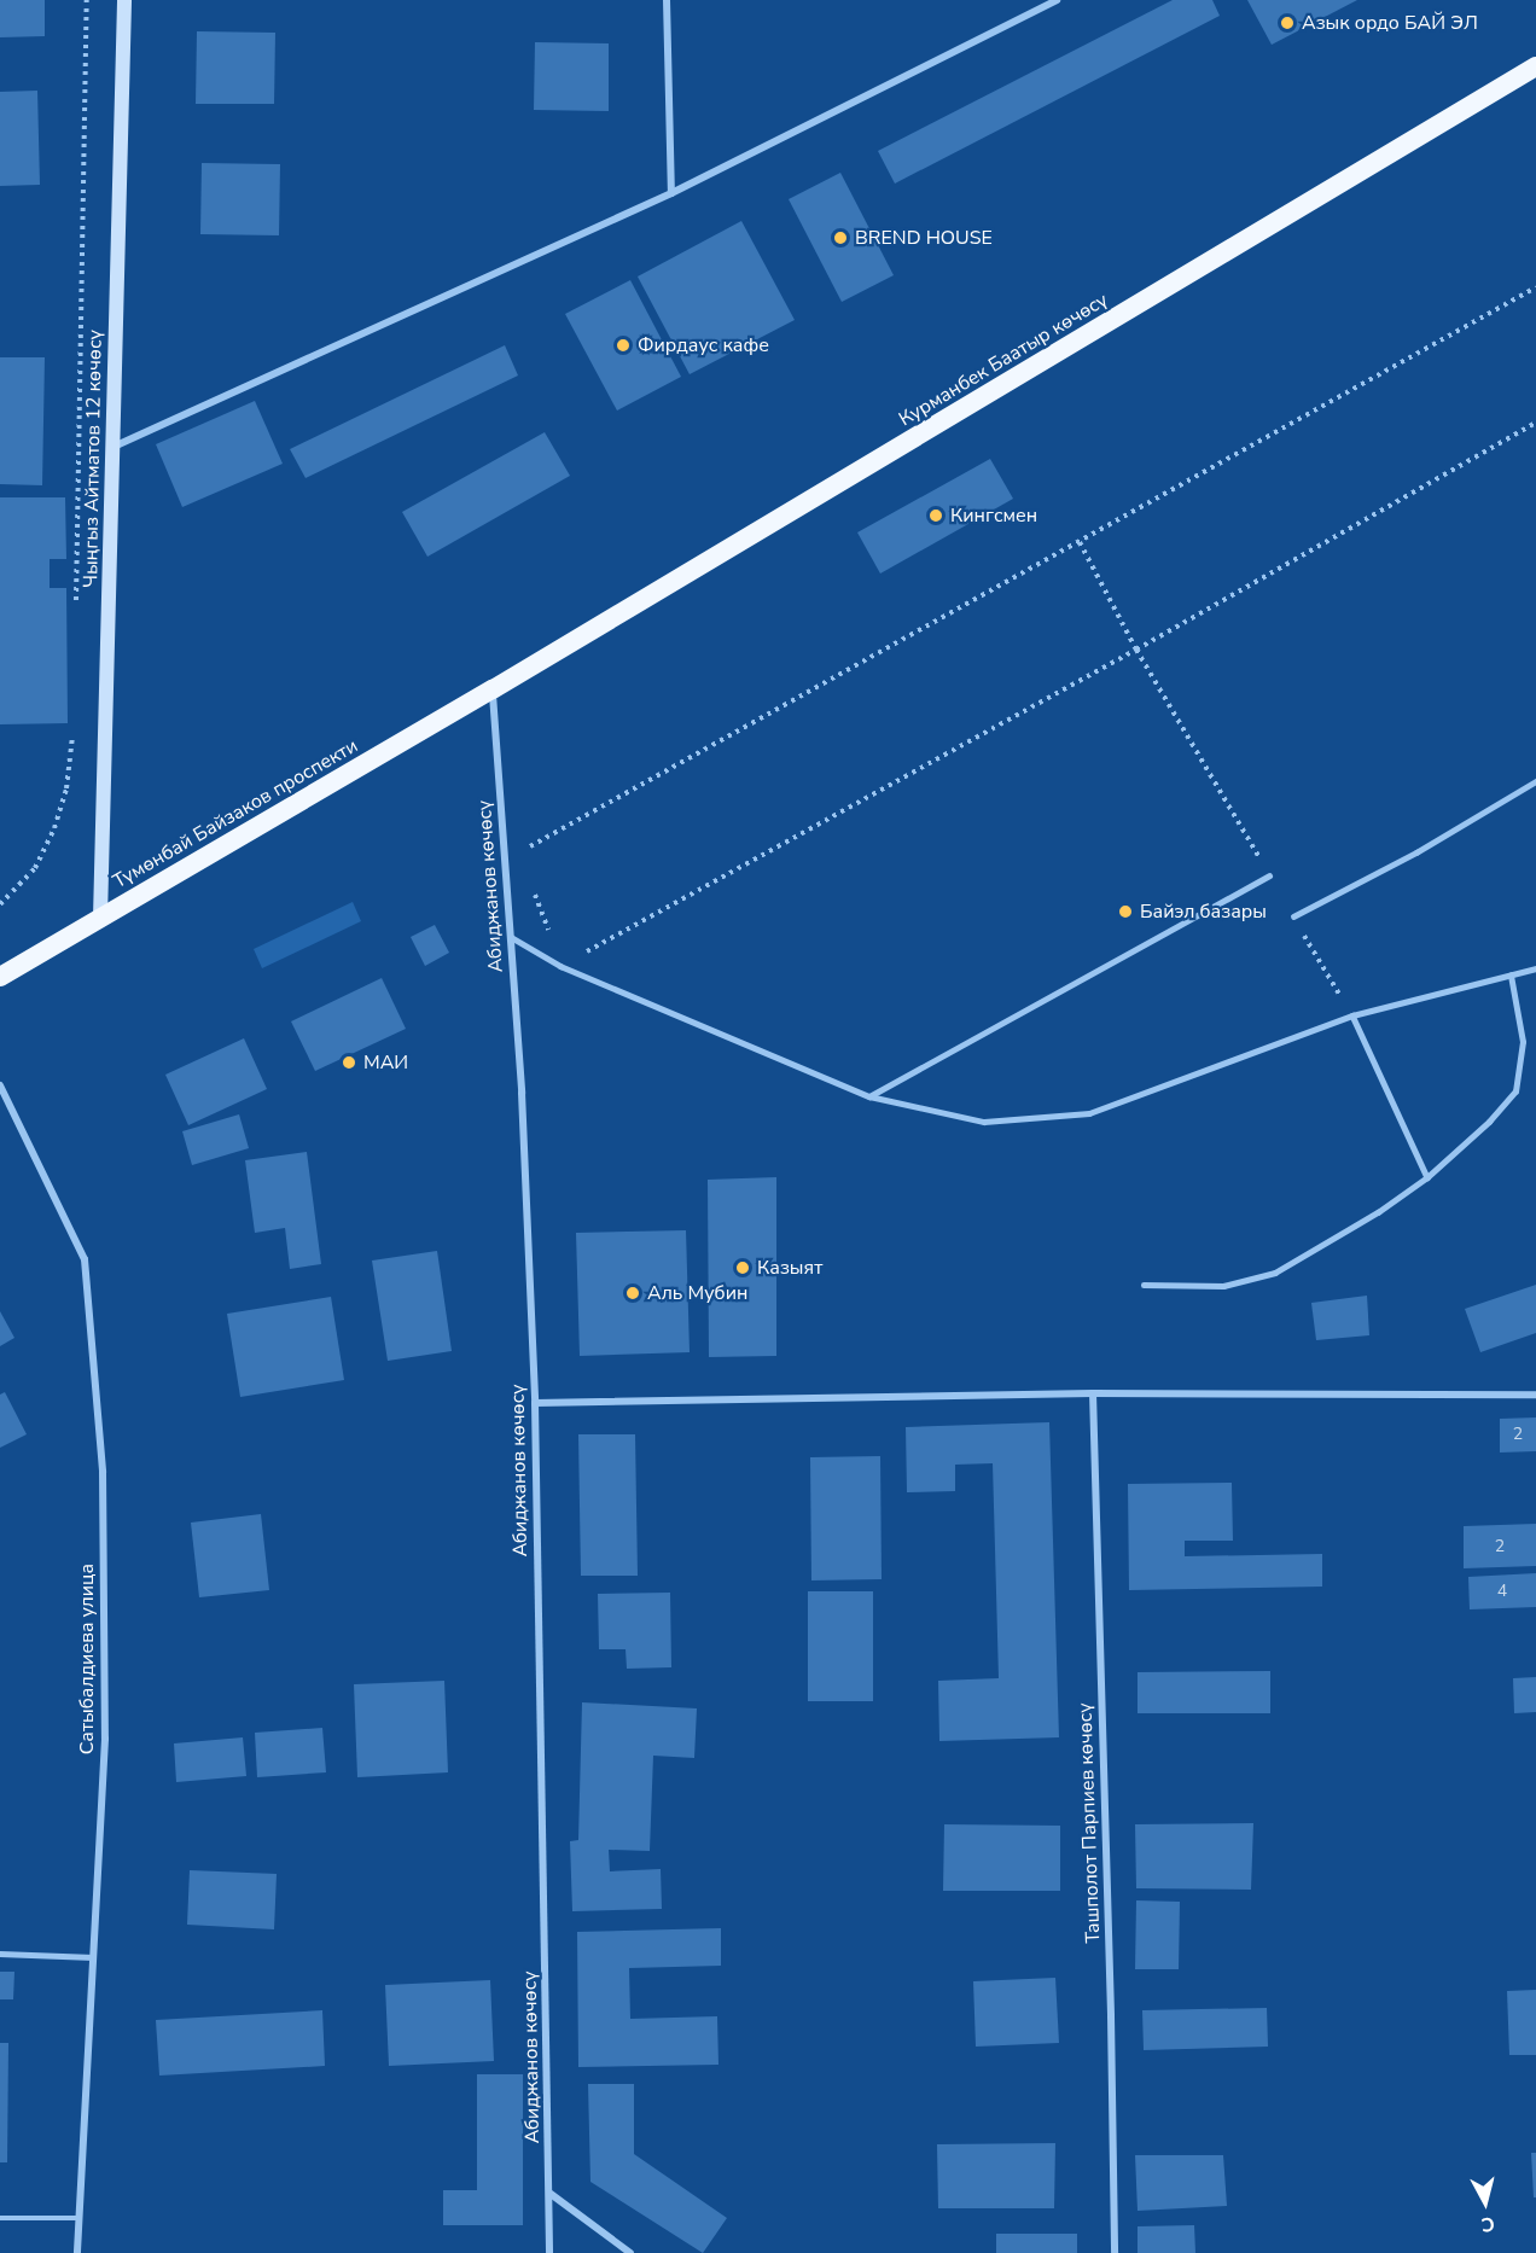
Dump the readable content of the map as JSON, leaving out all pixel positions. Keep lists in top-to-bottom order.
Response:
{
  "streets": {
    "highway": ["Курманбек Баатыр көчөсү", "Түмөнбай Байзаков проспекти"],
    "main road": ["Чыңгыз Айтматов 12 көчөсү"],
    "street": ["Абиджанов көчөсү", "Сатыбалдиева улица", "Ташполот Парпиев көчөсү"]
  },
  "crossings": [
    ["Курманбек Баатыр көчөсү", "Түмөнбай Байзаков проспекти"],
    ["Курманбек Баатыр көчөсү", "Абиджанов көчөсү"],
    ["Чыңгыз Айтматов 12 көчөсү", "Түмөнбай Байзаков проспекти"],
    ["Түмөнбай Байзаков проспекти", "Абиджанов көчөсү"]
  ],
  "places": [
    "Азык ордо БАЙ ЭЛ",
    "BREND HOUSE",
    "Фирдаус кафе",
    "Кингсмен",
    "Байэл базары",
    "МАИ",
    "Казыят",
    "Аль Мубин"
  ],
  "house_numbers": ["2", "2", "4"],
  "north": "bottom"
}
